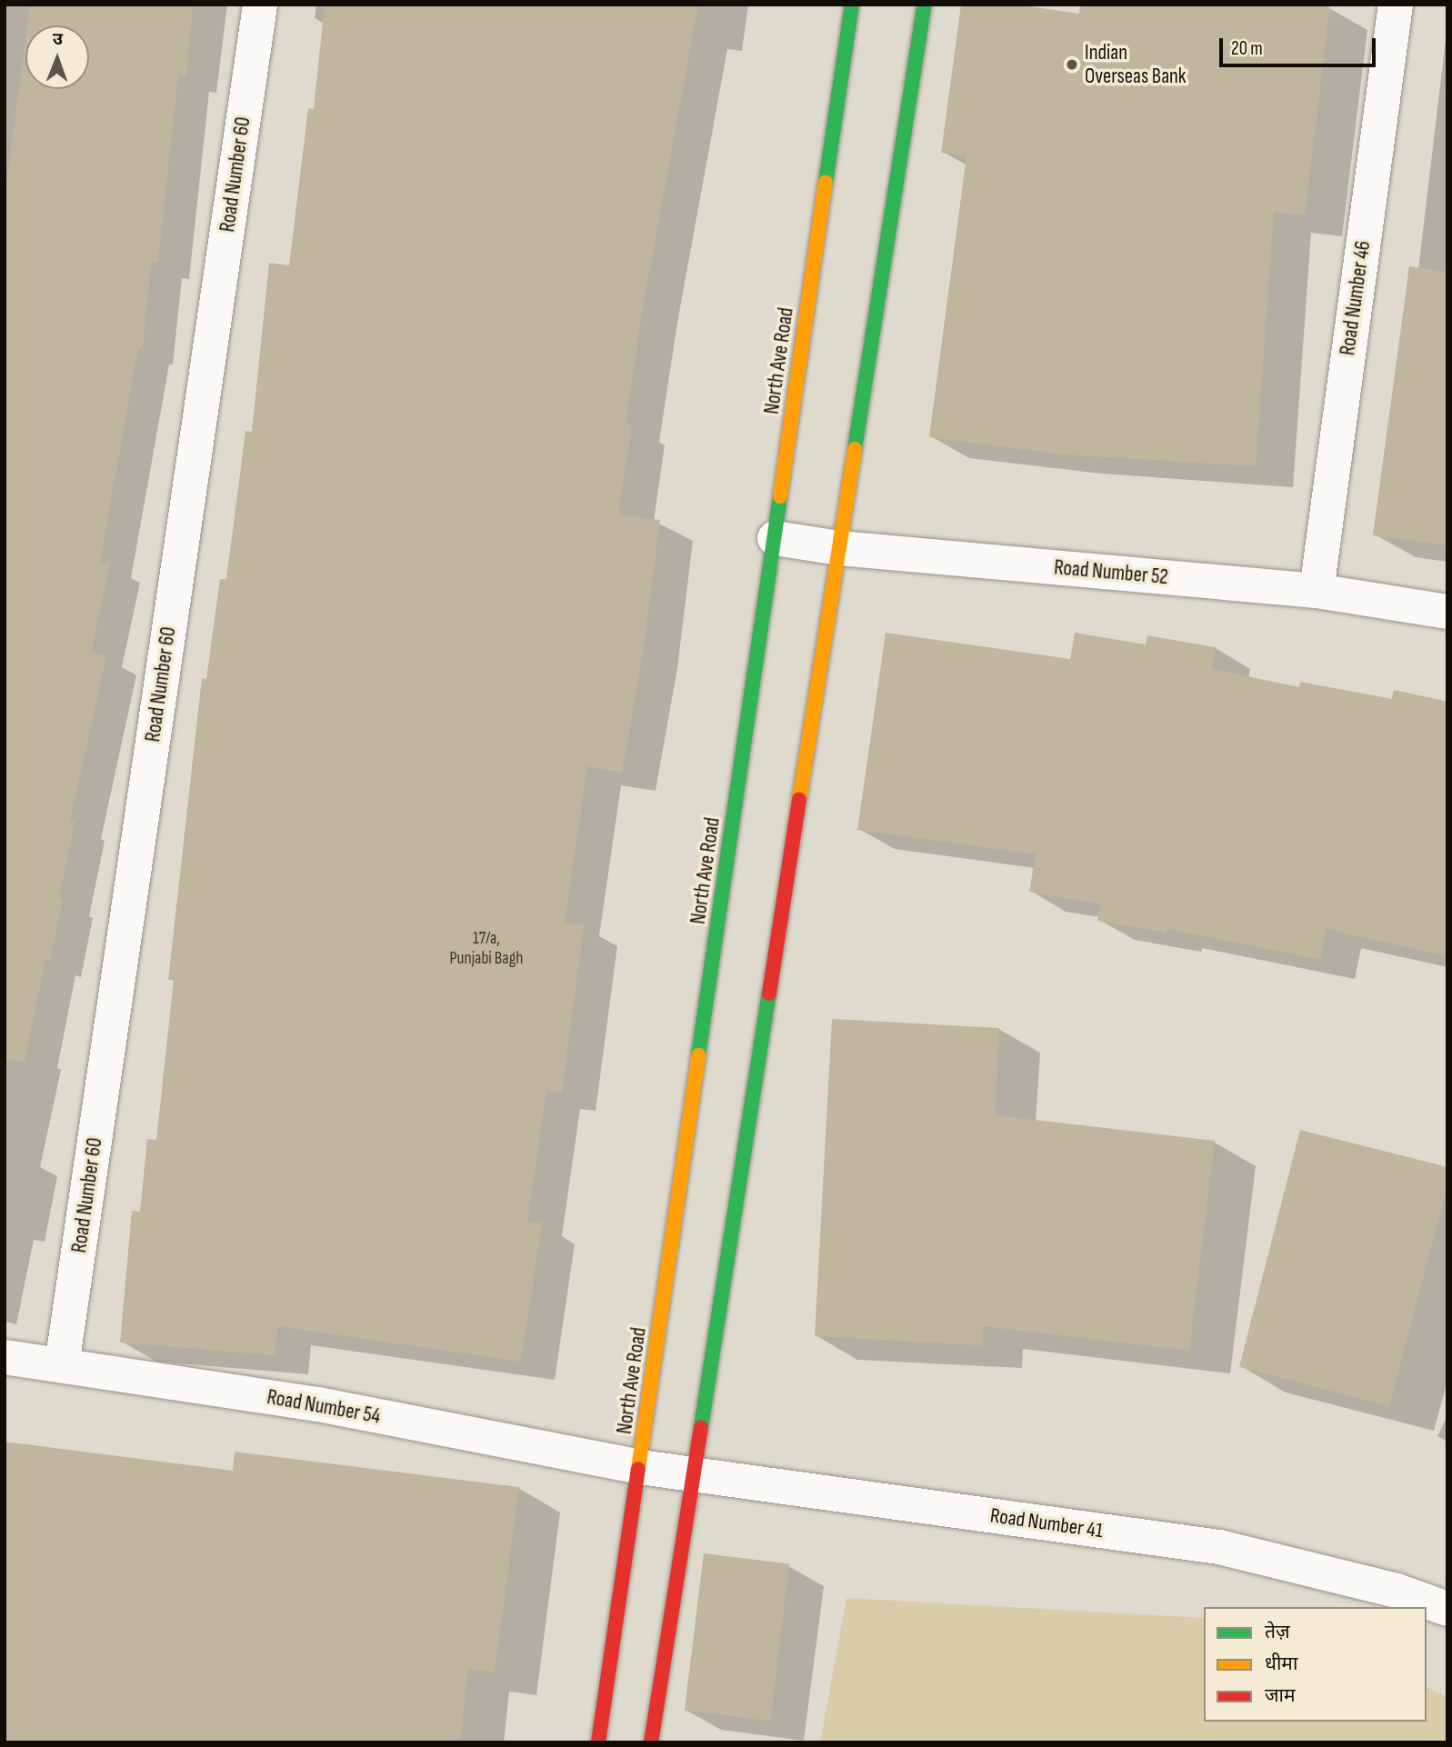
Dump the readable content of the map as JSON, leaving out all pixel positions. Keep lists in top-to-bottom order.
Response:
{
  "streets": {
    "street": [
      "Road Number 60",
      "Road Number 46",
      "North Ave Road",
      "Road Number 52",
      "Road Number 54",
      "Road Number 41"
    ]
  },
  "crossings": [
    ["Road Number 60", "Road Number 54"],
    ["Road Number 46", "Road Number 52"],
    ["North Ave Road", "Road Number 52"],
    ["North Ave Road", "Road Number 54"],
    ["North Ave Road", "Road Number 41"],
    ["Road Number 54", "Road Number 41"]
  ],
  "places": ["Indian Overseas Bank"],
  "house_numbers": ["17/a, Punjabi Bagh"],
  "legend": ["तेज़", "धीमा", "जाम"],
  "scale_bar": "20 m",
  "north": "top"
}
